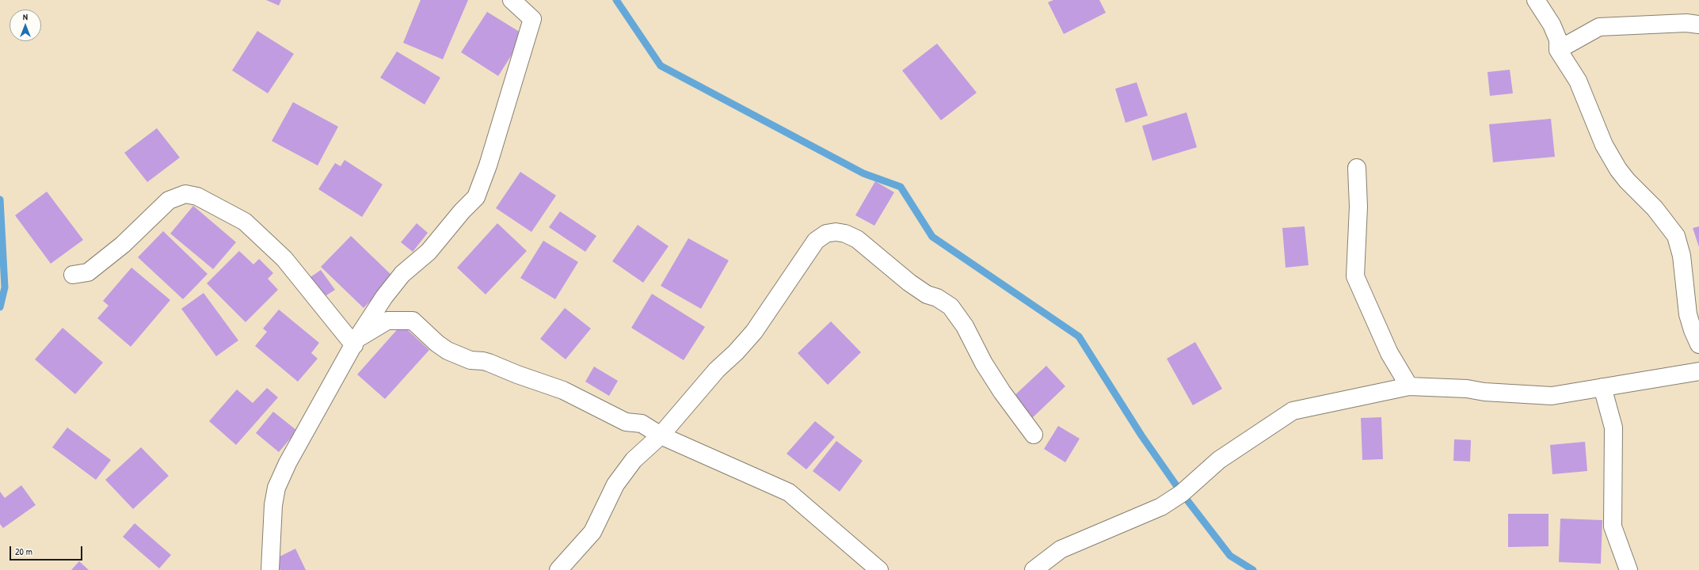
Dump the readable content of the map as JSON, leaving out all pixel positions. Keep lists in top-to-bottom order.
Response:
{
  "scale_bar": "20 m",
  "north": "top"
}
